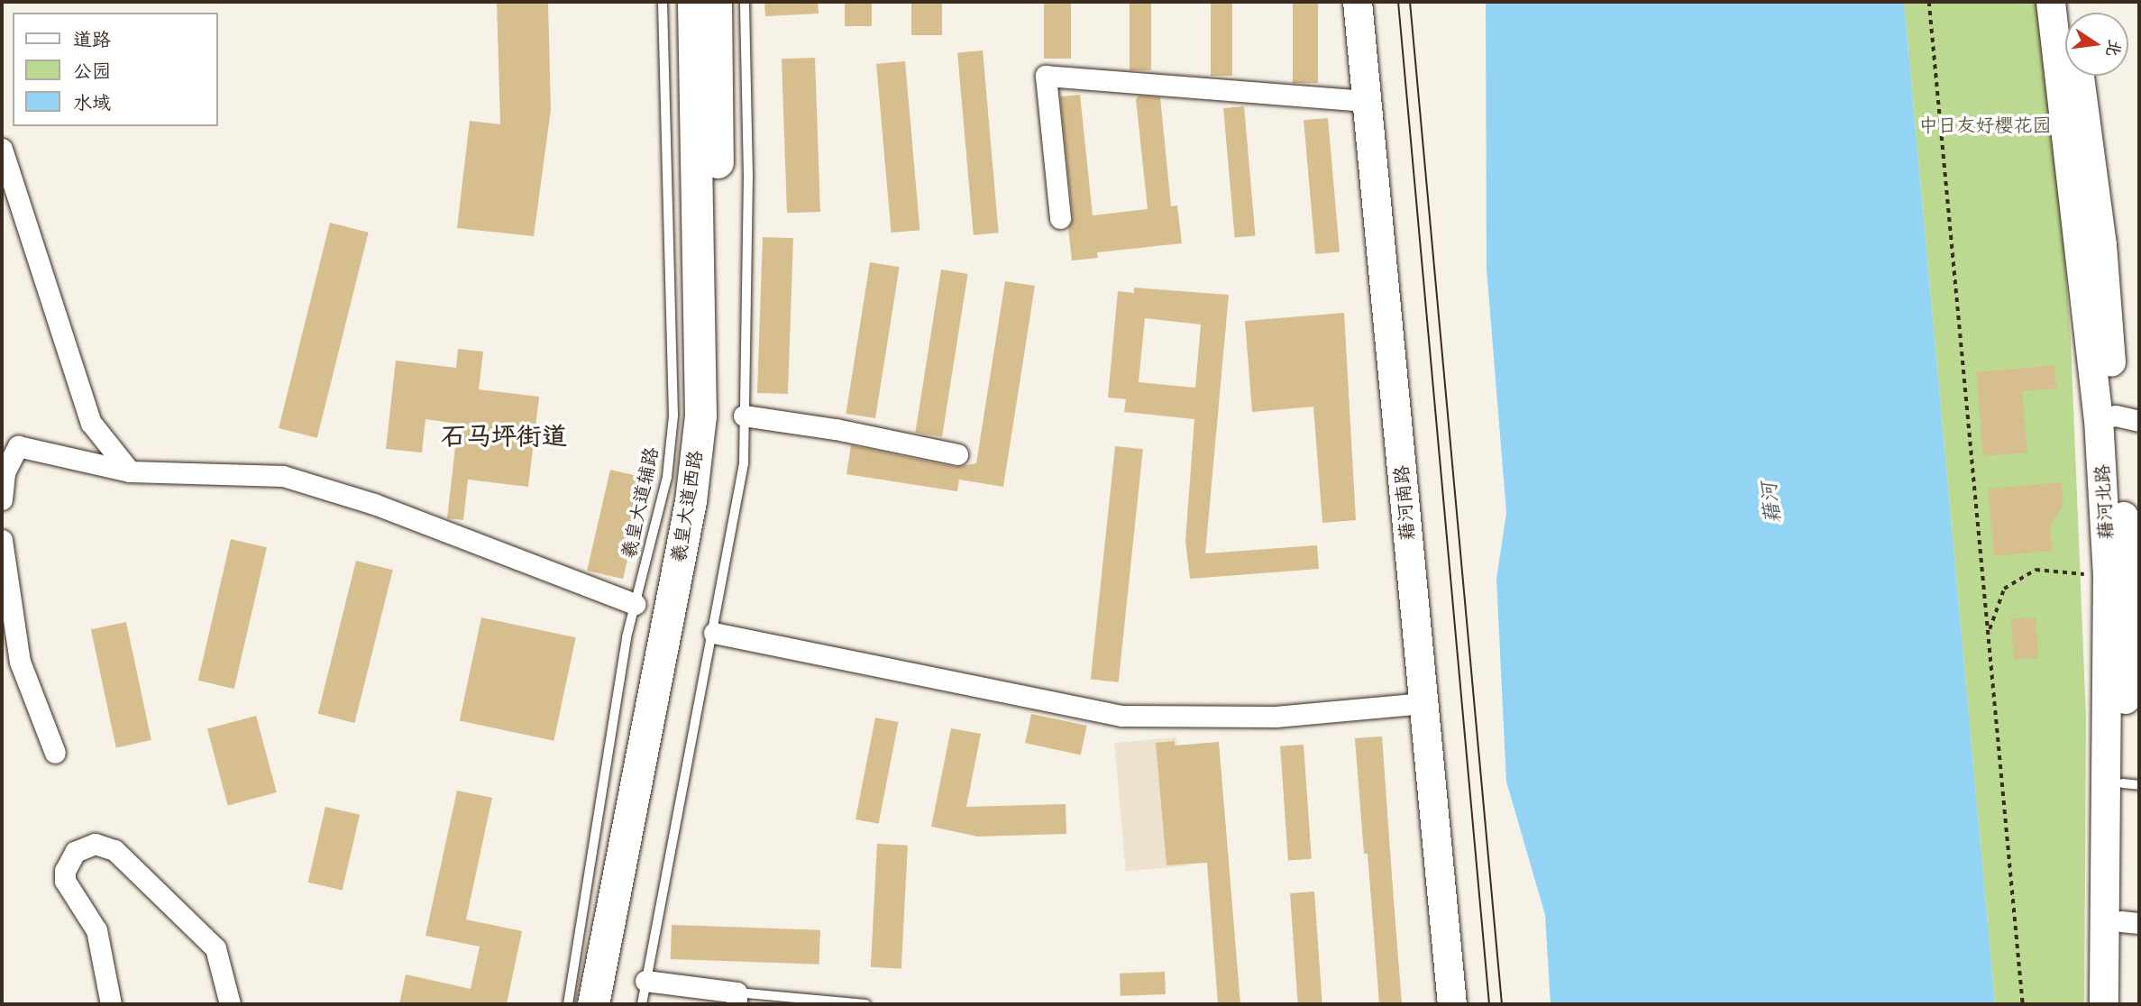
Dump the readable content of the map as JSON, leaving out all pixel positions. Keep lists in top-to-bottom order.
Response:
{
  "streets": {
    "main road": ["藉河北路", "藉河南路", "羲皇大道西路"],
    "lane": ["羲皇大道辅路"]
  },
  "districts": ["石马坪街道"],
  "water": ["藉河"],
  "parks": ["中日友好樱花园"],
  "legend": ["道路", "公园", "水域"],
  "north": "right"
}
